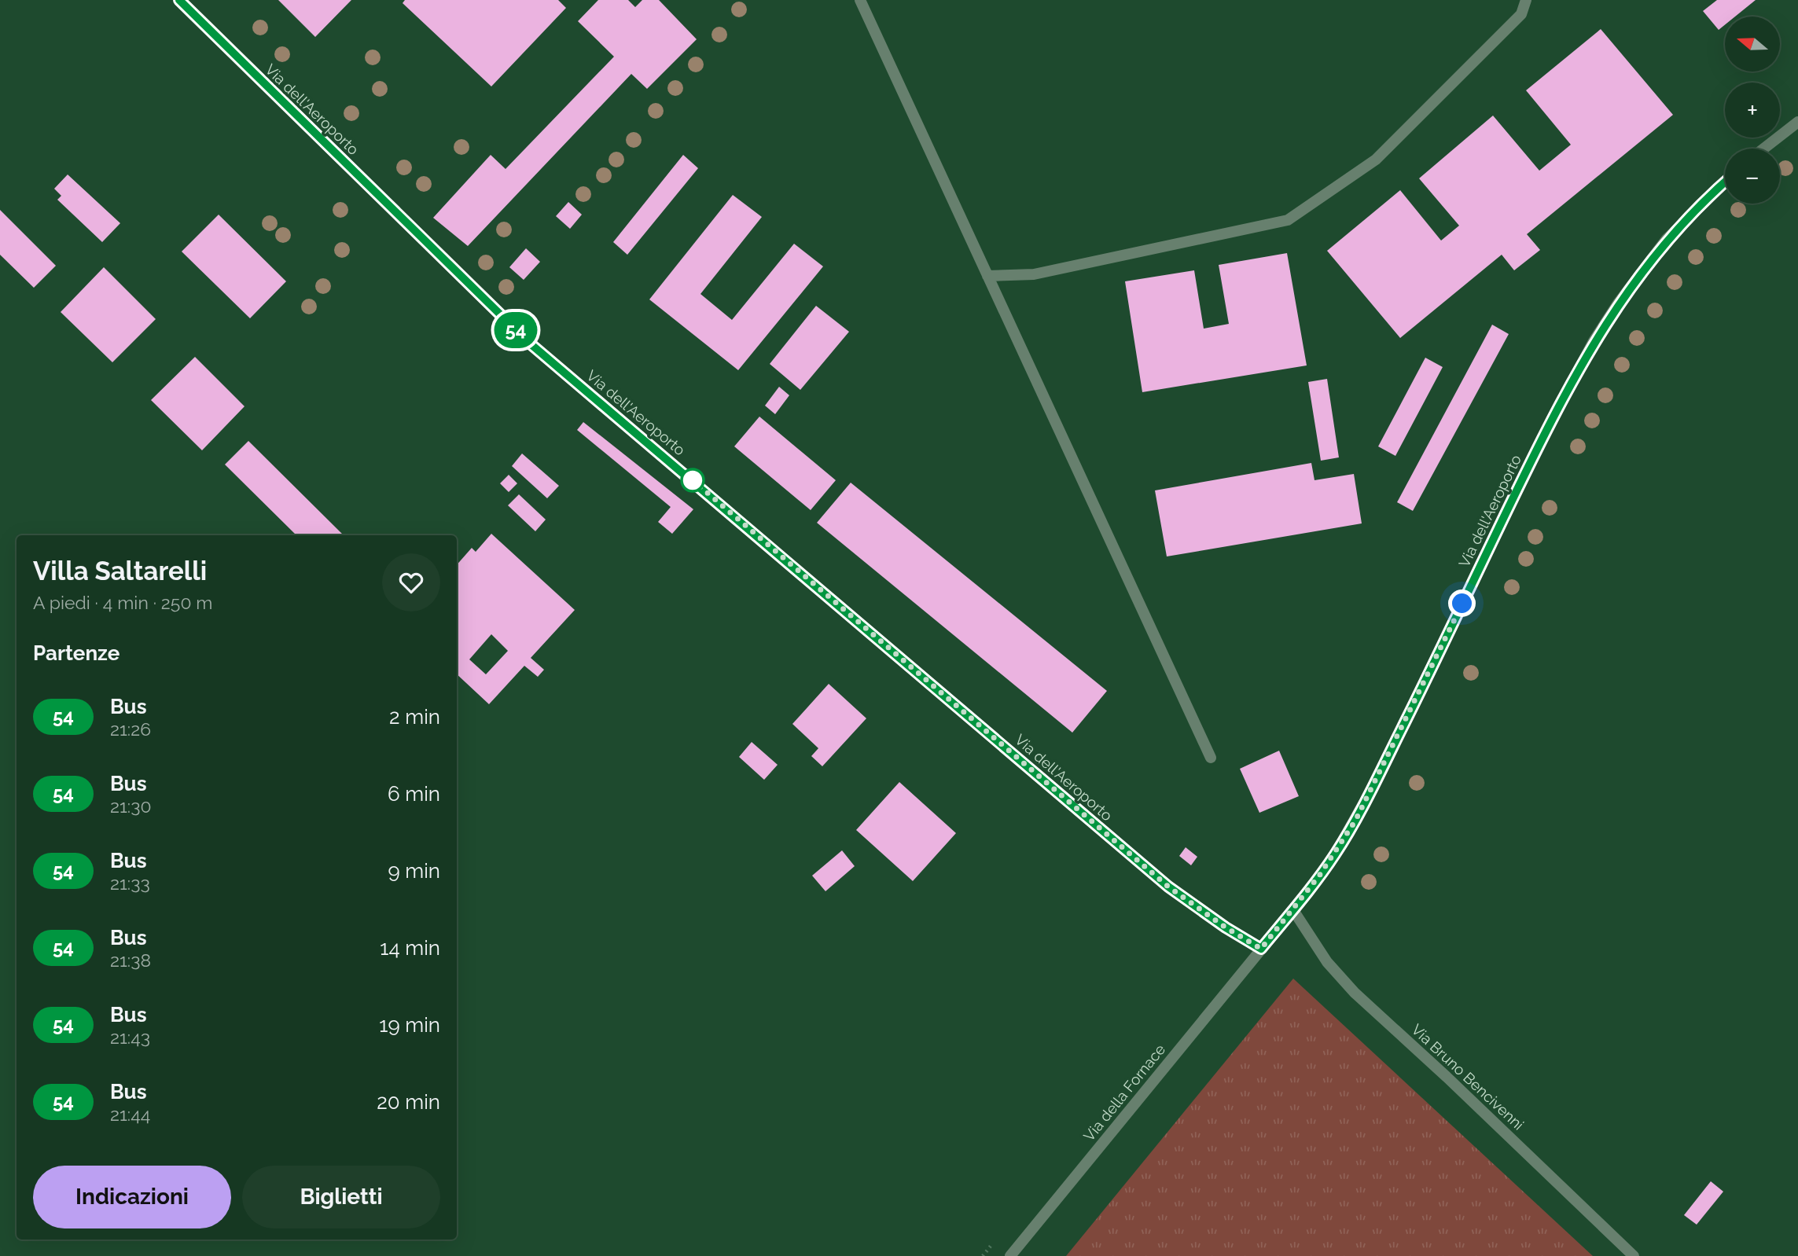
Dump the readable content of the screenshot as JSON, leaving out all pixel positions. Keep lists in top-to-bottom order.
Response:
{
  "streets": {
    "street": ["Via dell'Aeroporto", "Via Bruno Bencivenni", "Via della Fornace"]
  },
  "crossings": [
    ["Via dell'Aeroporto", "Via Bruno Bencivenni"],
    ["Via dell'Aeroporto", "Via della Fornace"]
  ],
  "lines": ["bus line 54"],
  "north": "left",
  "page": {
    "on_map": "54",
    "map_buttons": ["+", "−"],
    "heading": [
      ["Villa Saltarelli", "A piedi · 4 min · 250 m"],
      "Partenze"
    ],
    "list": [
      {
        "mark": "54",
        "name": "Bus",
        "note": "21:26",
        "value": "2 min"
      },
      {
        "mark": "54",
        "name": "Bus",
        "note": "21:30",
        "value": "6 min"
      },
      {
        "mark": "54",
        "name": "Bus",
        "note": "21:33",
        "value": "9 min"
      },
      {
        "mark": "54",
        "name": "Bus",
        "note": "21:38",
        "value": "14 min"
      },
      {
        "mark": "54",
        "name": "Bus",
        "note": "21:43",
        "value": "19 min"
      },
      {
        "mark": "54",
        "name": "Bus",
        "note": "21:44",
        "value": "20 min"
      }
    ],
    "buttons": ["Indicazioni", "Biglietti"]
  }
}
